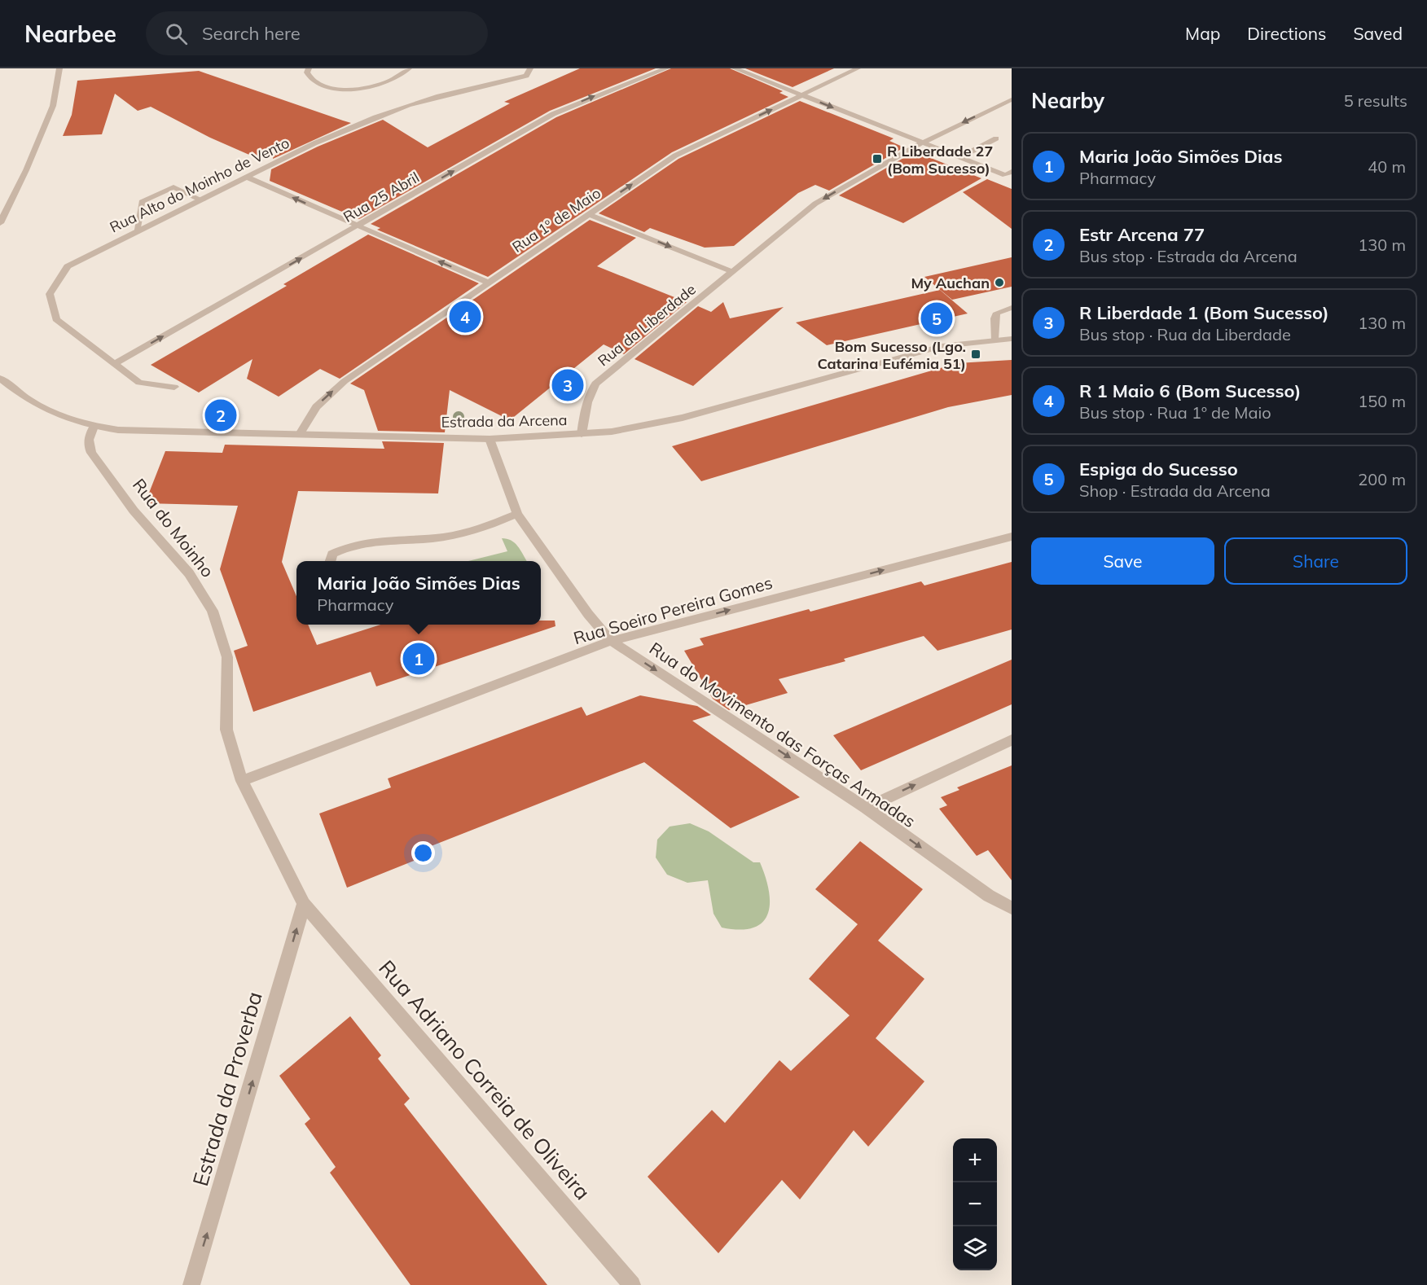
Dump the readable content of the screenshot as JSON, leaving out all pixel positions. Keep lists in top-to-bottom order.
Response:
{
  "streets": {
    "street": [
      "Rua Alto do Moinho de Vento",
      "Rua 25 Abril",
      "Rua 1º de Maio",
      "Rua da Liberdade",
      "Estrada da Arcena",
      "Rua do Moinho",
      "Rua Soeiro Pereira Gomes",
      "Rua do Movimento das Forças Armadas",
      "Rua Adriano Correia de Oliveira",
      "Estrada da Proverba"
    ]
  },
  "crossings": [
    ["Rua Alto do Moinho de Vento", "Rua 25 Abril"],
    ["Rua 1º de Maio", "Rua da Liberdade"],
    ["Rua 1º de Maio", "Estrada da Arcena"],
    ["Rua da Liberdade", "Estrada da Arcena"],
    ["Estrada da Arcena", "Rua do Moinho"],
    ["Estrada da Arcena", "Rua do Movimento das Forças Armadas"],
    ["Rua do Moinho", "Rua Soeiro Pereira Gomes"],
    ["Rua do Moinho", "Rua Adriano Correia de Oliveira"],
    ["Rua do Moinho", "Estrada da Proverba"],
    ["Rua Soeiro Pereira Gomes", "Rua do Movimento das Forças Armadas"],
    ["Rua Adriano Correia de Oliveira", "Estrada da Proverba"]
  ],
  "one_way": [
    "Rua 25 Abril",
    "Rua 1º de Maio",
    "Rua Soeiro Pereira Gomes",
    "Rua do Movimento das Forças Armadas",
    "Estrada da Proverba"
  ],
  "places": {
    "transit": ["R Liberdade 27 (Bom Sucesso)", "Bom Sucesso (Lgo. Catarina Eufémia 51)"],
    "other": ["My Auchan"]
  },
  "page": {
    "header": "Nearbee",
    "search": "Search here",
    "nav": ["Map", "Directions", "Saved"],
    "heading": ["Nearby", "5 results"],
    "list": [
      {
        "mark": "1",
        "name": "Maria João Simões Dias",
        "note": "Pharmacy",
        "value": "40 m"
      },
      {
        "mark": "2",
        "name": "Estr Arcena 77",
        "note": "Bus stop · Estrada da Arcena",
        "value": "130 m"
      },
      {
        "mark": "3",
        "name": "R Liberdade 1 (Bom Sucesso)",
        "note": "Bus stop · Rua da Liberdade",
        "value": "130 m"
      },
      {
        "mark": "4",
        "name": "R 1 Maio 6 (Bom Sucesso)",
        "note": "Bus stop · Rua 1º de Maio",
        "value": "150 m"
      },
      {
        "mark": "5",
        "name": "Espiga do Sucesso",
        "note": "Shop · Estrada da Arcena",
        "value": "200 m"
      }
    ],
    "pins": [
      "4",
      "5",
      "3",
      "2",
      "1"
    ],
    "buttons": ["Save", "Share"],
    "popup": ["Maria João Simões Dias", "Pharmacy"],
    "map_buttons": ["+", "−"]
  }
}
